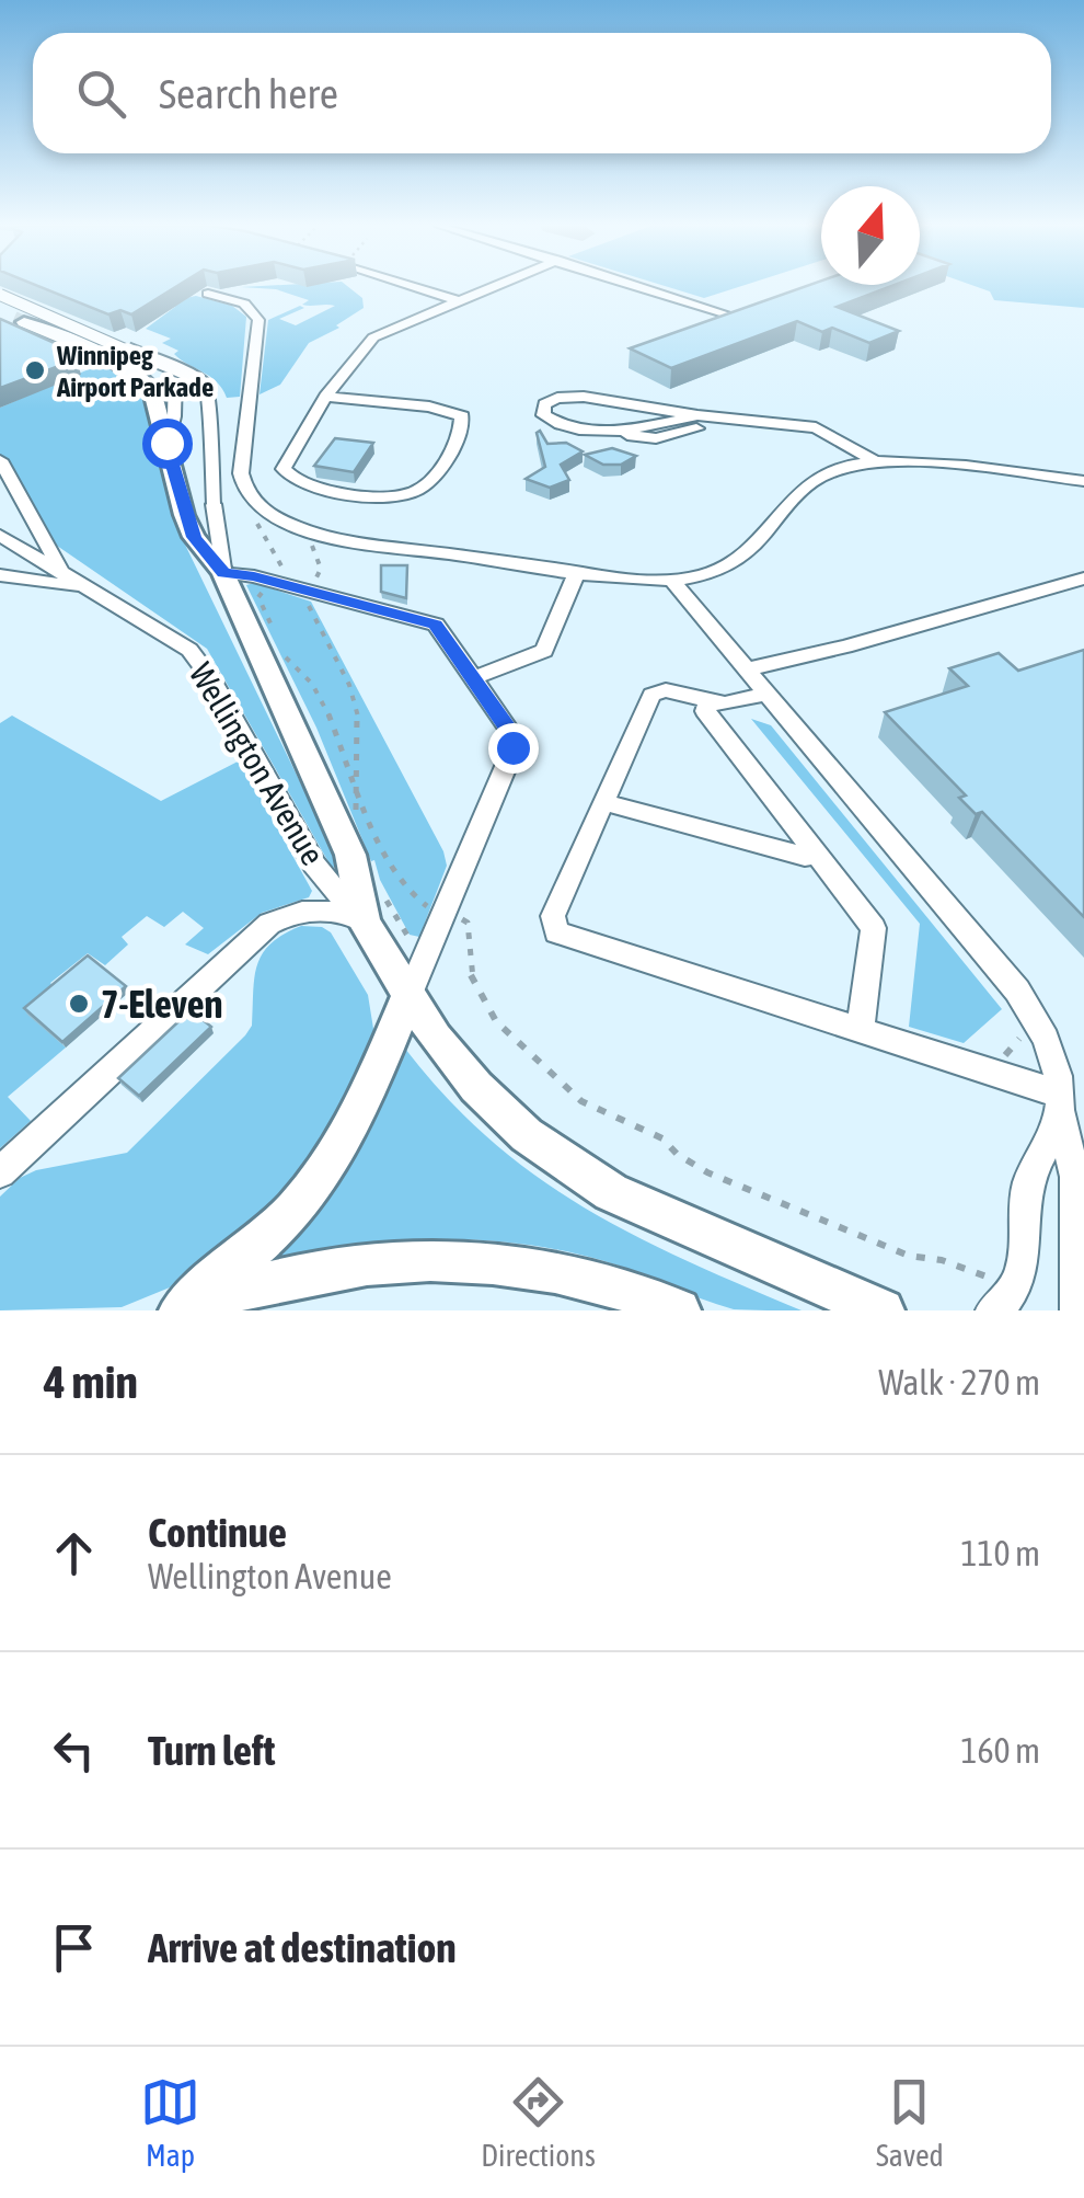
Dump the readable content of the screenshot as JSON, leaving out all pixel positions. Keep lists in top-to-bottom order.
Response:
{
  "streets": {
    "main road": ["Wellington Avenue"]
  },
  "places": ["Winnipeg Airport Parkade", "7-Eleven"],
  "north": "top",
  "page": {
    "search": "Search here",
    "heading": ["4 min", "Walk · 270 m"],
    "list": [
      ["Continue", "Wellington Avenue", "110 m"],
      ["Turn left", "160 m"],
      "Arrive at destination"
    ],
    "nav": ["Map", "Directions", "Saved"]
  }
}
